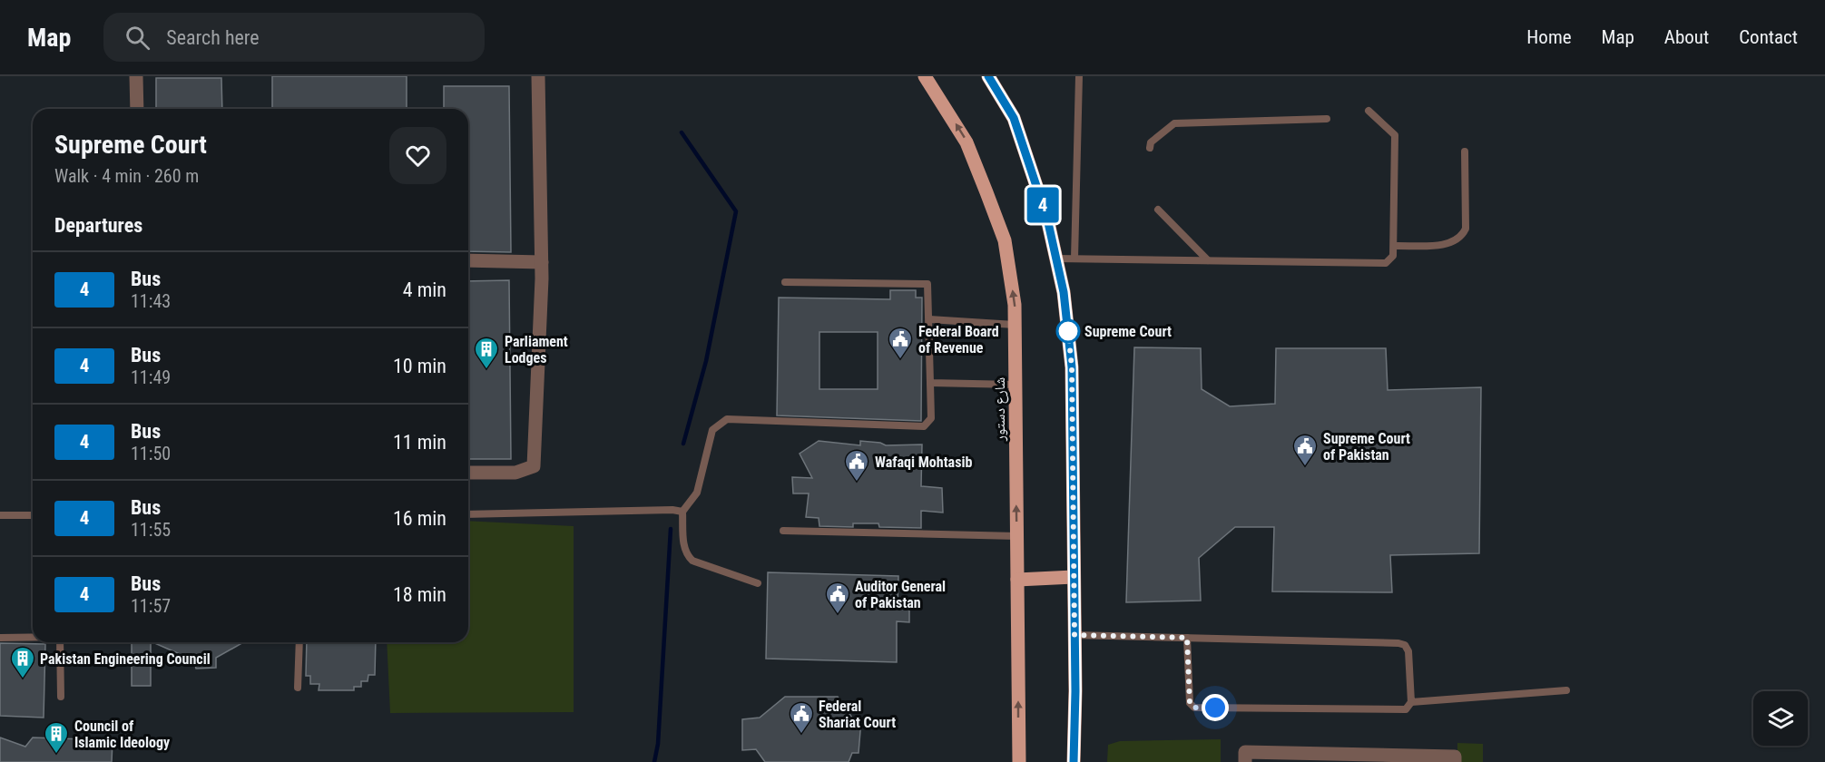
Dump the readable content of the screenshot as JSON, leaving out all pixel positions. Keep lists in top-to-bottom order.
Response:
{
  "streets": {
    "main road": ["شارع دستور"]
  },
  "places": {
    "other": ["Supreme Court"],
    "public building": [
      "Federal Board of Revenue",
      "Supreme Court of Pakistan",
      "Wafaqi Mohtasib",
      "Auditor General of Pakistan",
      "Federal Shariat Court"
    ],
    "building": ["Parliament Lodges", "Pakistan Engineering Council", "Council of Islamic Ideology"]
  },
  "lines": ["bus line 4"],
  "page": {
    "header": "Map",
    "search": "Search here",
    "nav": [
      "Home",
      "Map",
      "About",
      "Contact"
    ],
    "on_map": "4",
    "heading": [
      ["Supreme Court", "Walk · 4 min · 260 m"],
      "Departures"
    ],
    "list": [
      {
        "mark": "4",
        "name": "Bus",
        "note": "11:43",
        "value": "4 min"
      },
      {
        "mark": "4",
        "name": "Bus",
        "note": "11:49",
        "value": "10 min"
      },
      {
        "mark": "4",
        "name": "Bus",
        "note": "11:50",
        "value": "11 min"
      },
      {
        "mark": "4",
        "name": "Bus",
        "note": "11:55",
        "value": "16 min"
      },
      {
        "mark": "4",
        "name": "Bus",
        "note": "11:57",
        "value": "18 min"
      }
    ]
  }
}
